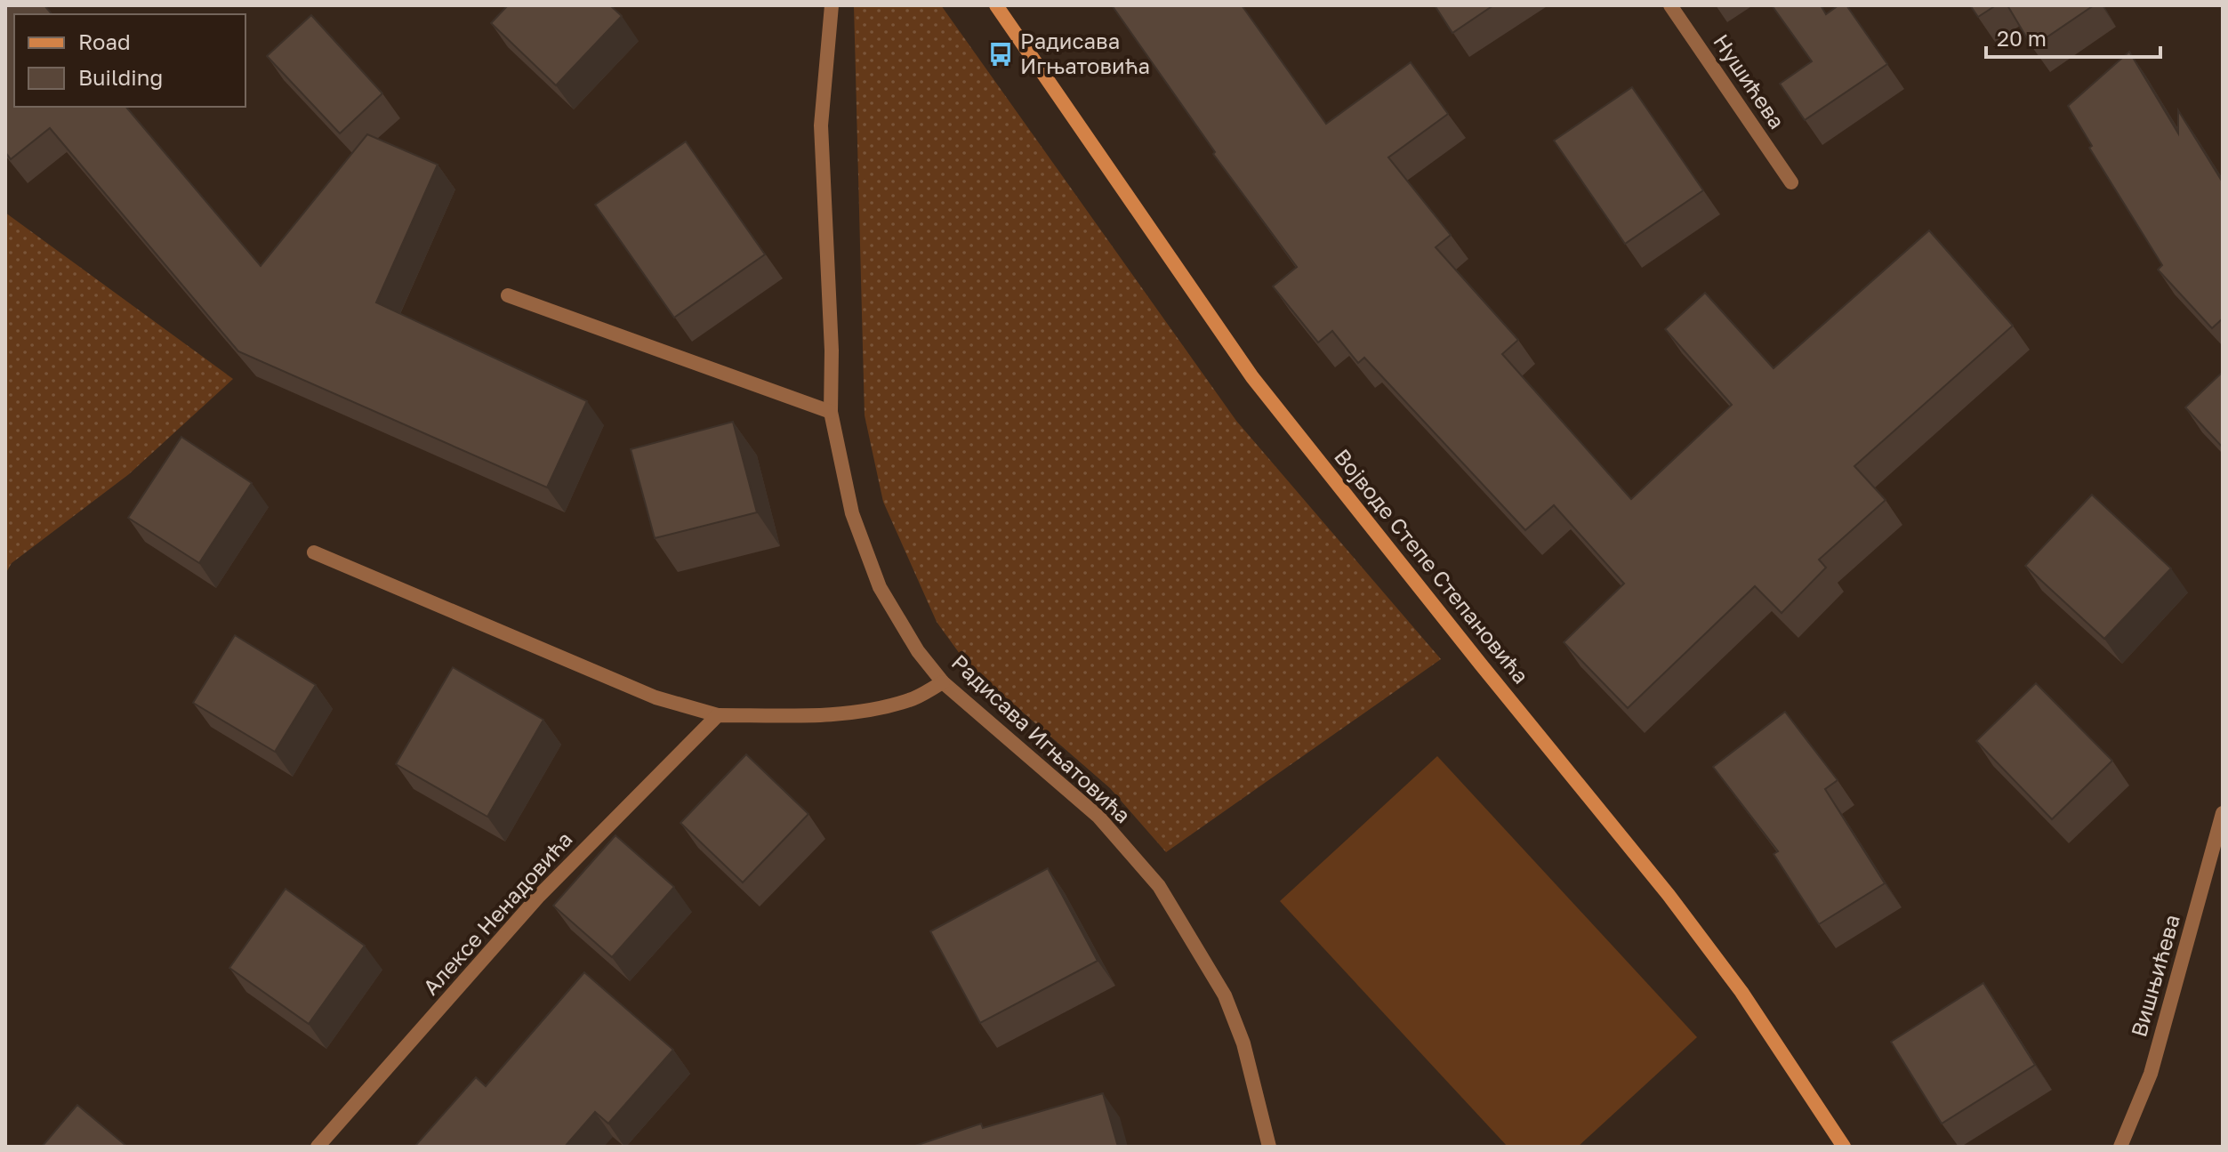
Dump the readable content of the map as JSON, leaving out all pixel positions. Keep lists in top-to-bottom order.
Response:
{
  "streets": {
    "street": [
      "Нушићева",
      "Војводе Степе Степановића",
      "Радисава Игњатовића",
      "Алексе Ненадовића",
      "Вишњићева"
    ]
  },
  "places": {
    "bus stop": ["Радисава Игњатовића"]
  },
  "legend": ["Road", "Building"],
  "scale_bar": "20 m"
}
